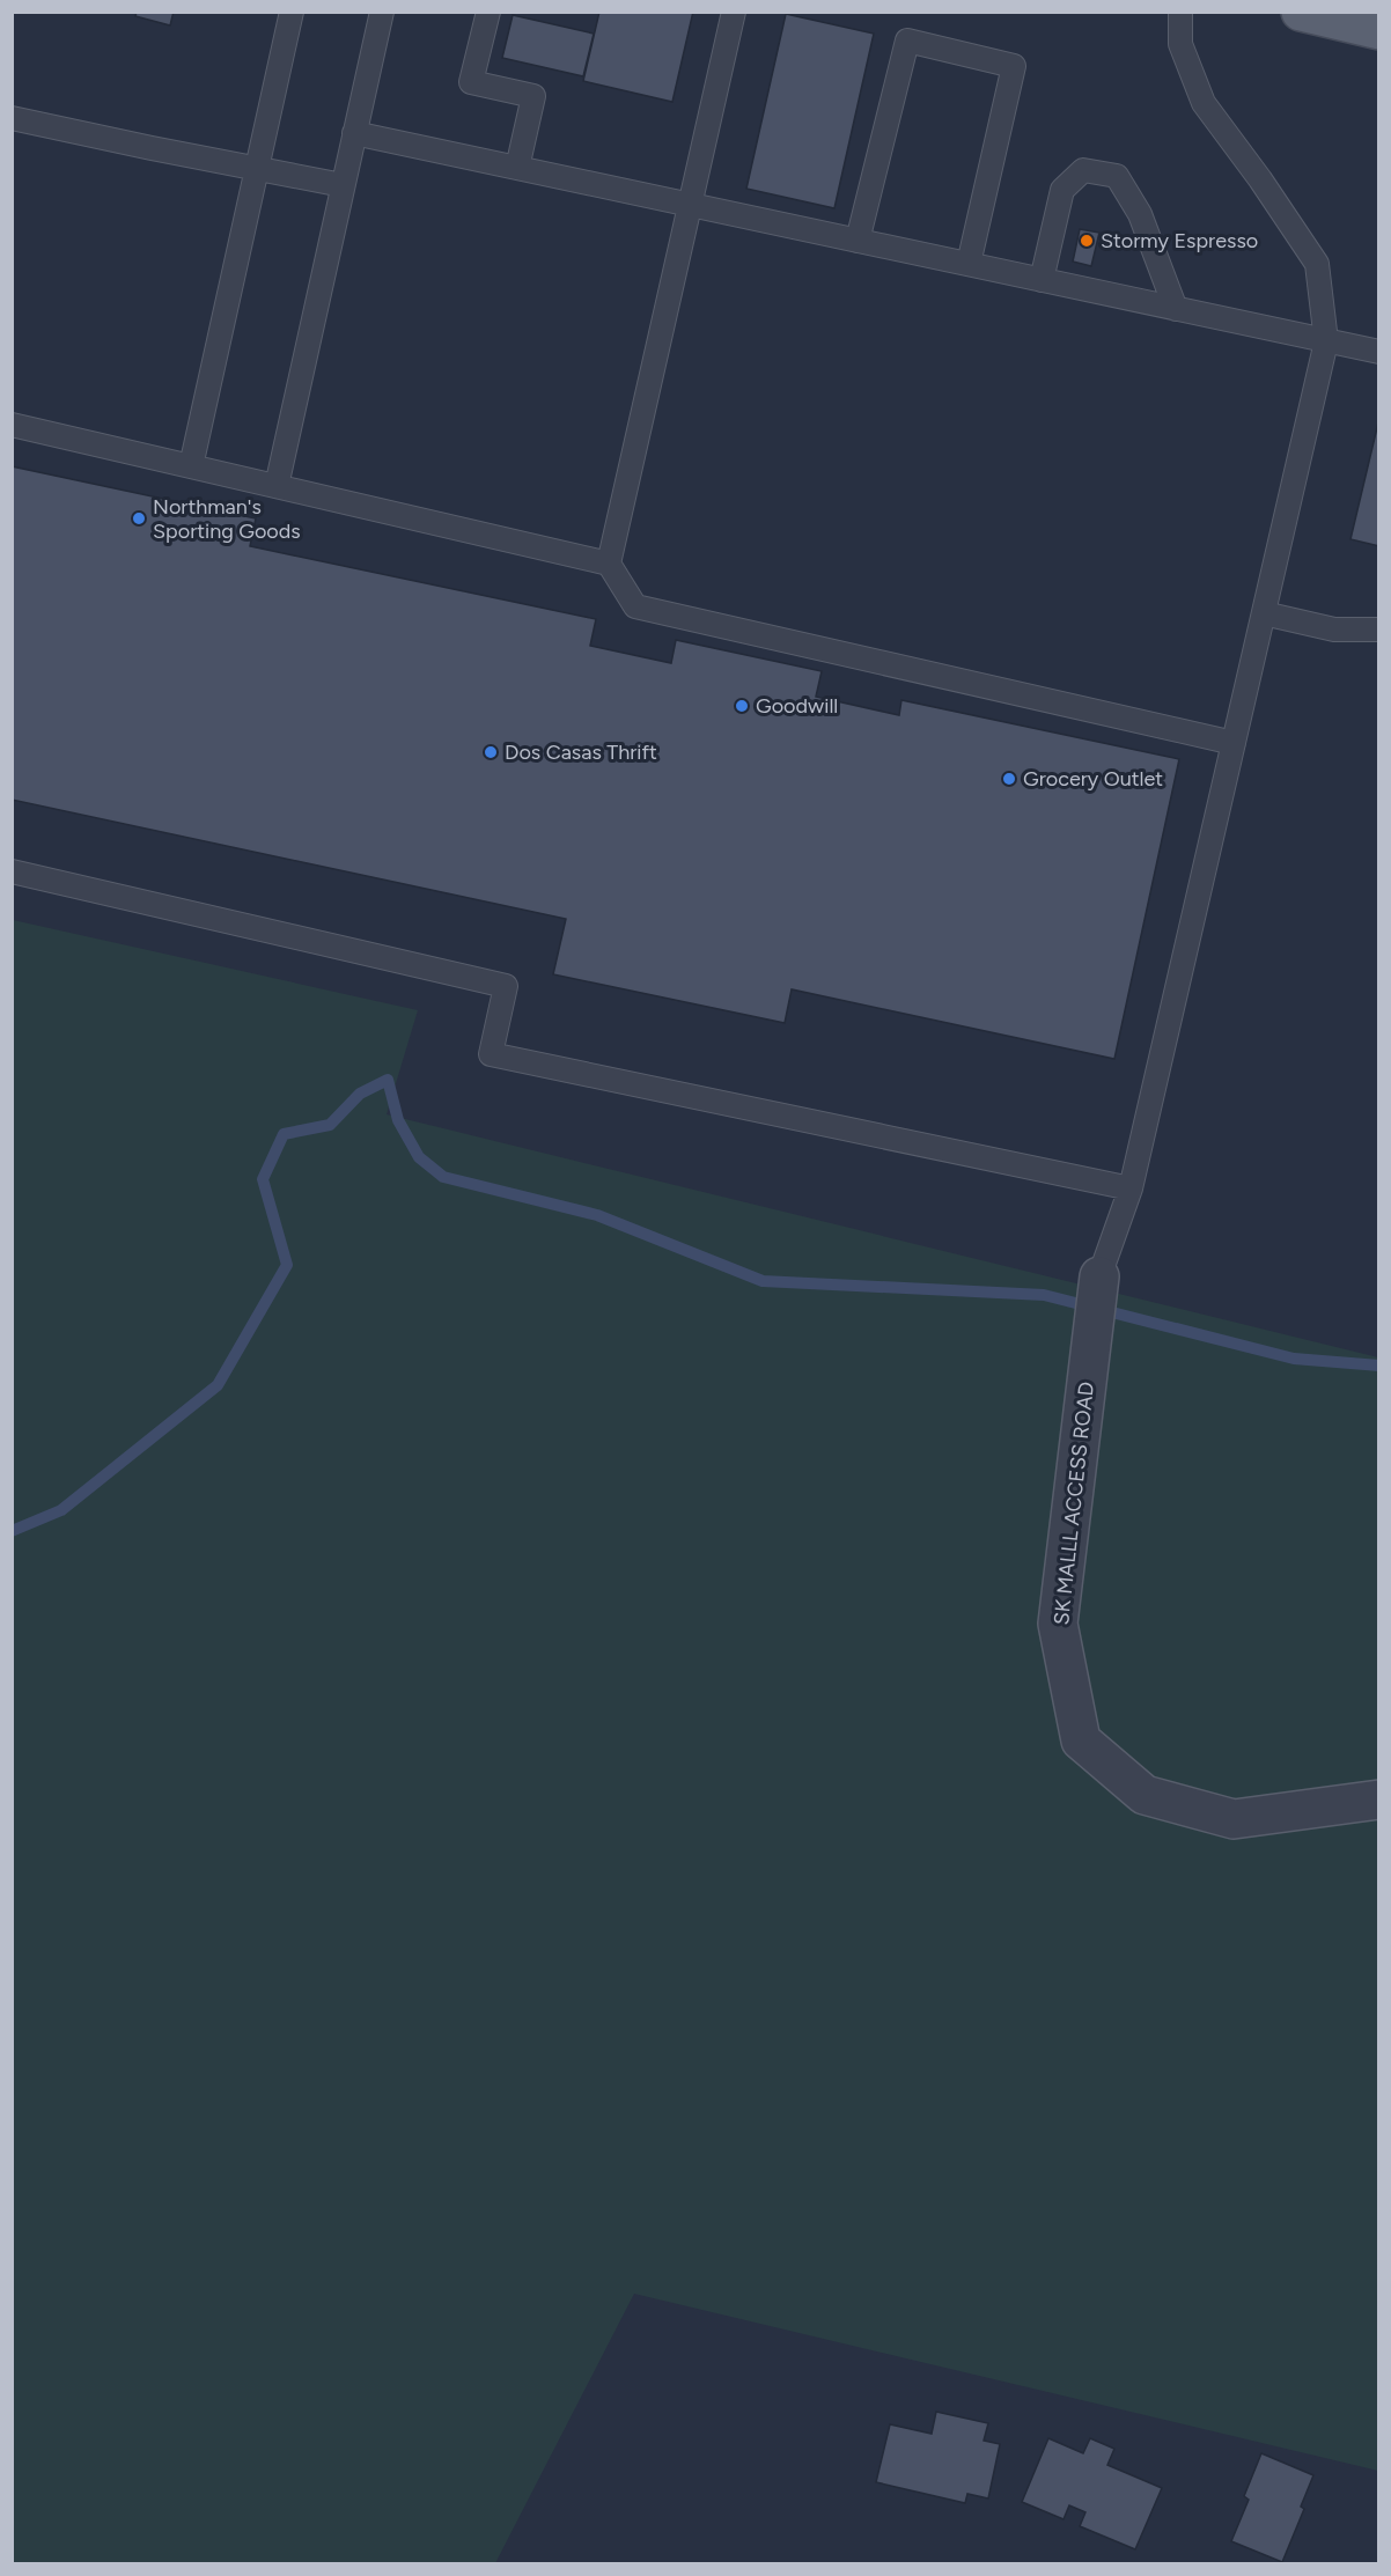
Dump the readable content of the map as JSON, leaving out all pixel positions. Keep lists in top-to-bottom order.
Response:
{
  "streets": {
    "street": ["SK MALLL ACCESS ROAD"]
  },
  "places": [
    "Stormy Espresso",
    "Northman's Sporting Goods",
    "Goodwill",
    "Dos Casas Thrift",
    "Grocery Outlet"
  ]
}
